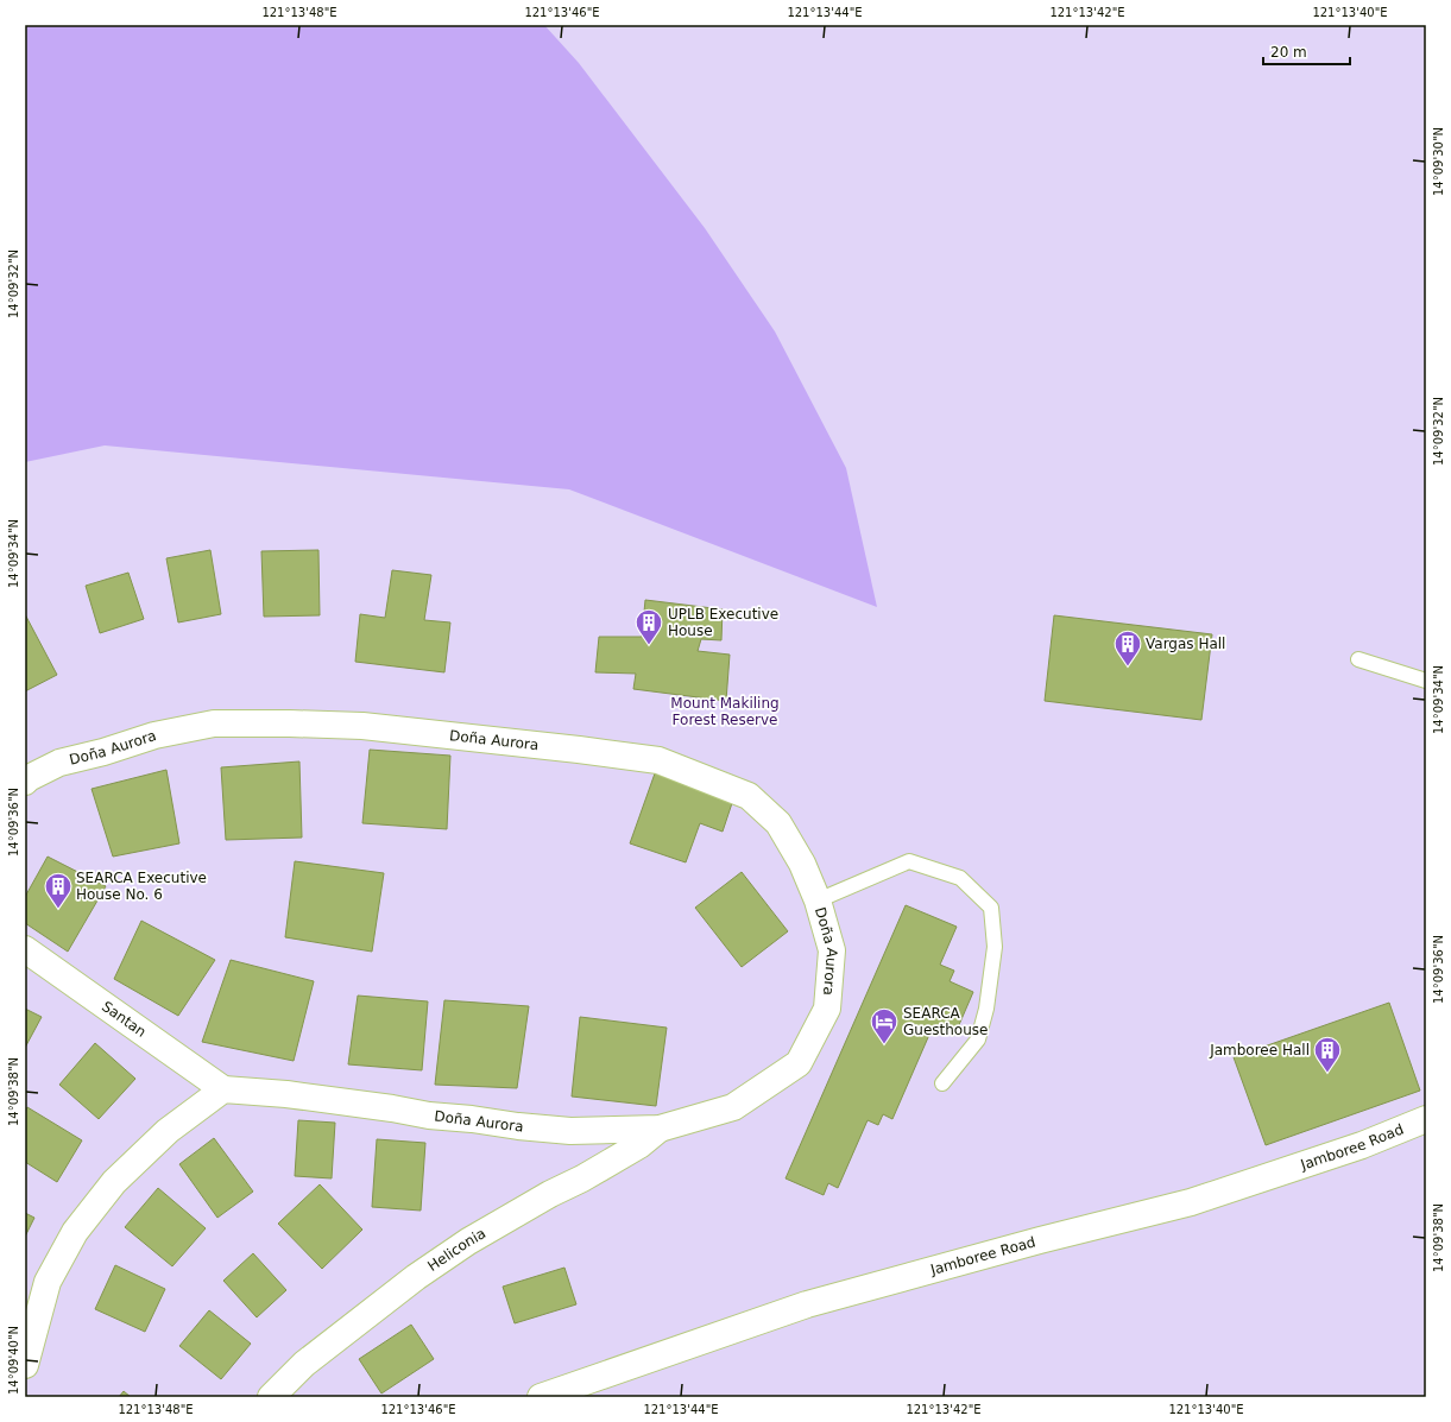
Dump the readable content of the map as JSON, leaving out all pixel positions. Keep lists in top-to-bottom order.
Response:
{
  "streets": {
    "street": [
      "Doña Aurora",
      "Santan",
      "Jamboree Road",
      "Heliconia"
    ]
  },
  "crossings": [
    ["Doña Aurora", "Santan"],
    ["Doña Aurora", "Heliconia"]
  ],
  "parks": ["Mount Makiling Forest Reserve"],
  "places": {
    "building": [
      "UPLB Executive House",
      "Vargas Hall",
      "SEARCA Executive House No. 6",
      "Jamboree Hall"
    ],
    "hotel": ["SEARCA Guesthouse"]
  },
  "scale_bar": "20 m",
  "coordinates": [
    "121°13'48\"E",
    "121°13'46\"E",
    "121°13'44\"E",
    "121°13'42\"E",
    "121°13'40\"E",
    "14°09'30\"N",
    "14°09'32\"N",
    "14°09'34\"N",
    "14°09'36\"N",
    "14°09'38\"N",
    "14°09'40\"N"
  ]
}
